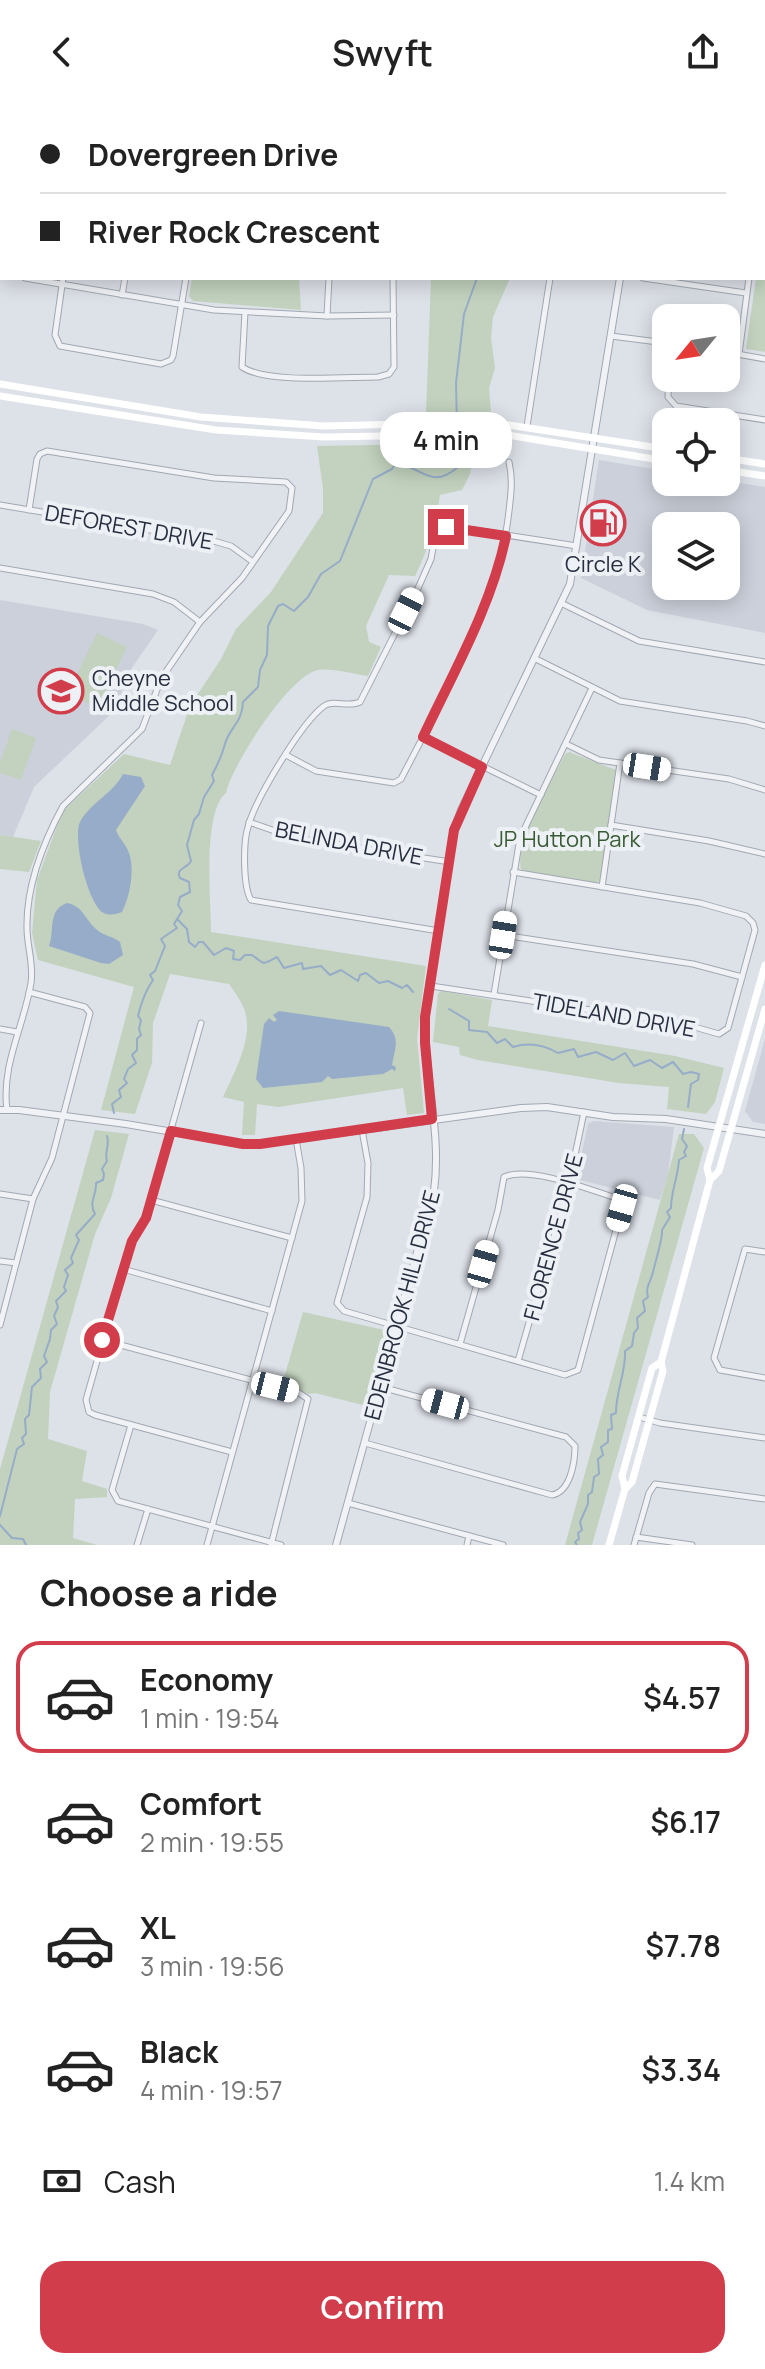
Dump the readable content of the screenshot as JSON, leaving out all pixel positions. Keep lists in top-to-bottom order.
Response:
{
  "streets": {
    "street": [
      "DEFOREST DRIVE",
      "BELINDA DRIVE",
      "TIDELAND DRIVE",
      "FLORENCE DRIVE",
      "EDENBROOK HILL DRIVE"
    ]
  },
  "crossings": [
    ["BELINDA DRIVE", "EDENBROOK HILL DRIVE"],
    ["TIDELAND DRIVE", "EDENBROOK HILL DRIVE"]
  ],
  "parks": ["JP Hutton Park"],
  "places": {
    "fuel station": ["Circle K"],
    "school or university": ["Cheyne Middle School"]
  },
  "north": "bottom left",
  "page": {
    "header": "Swyft",
    "banner": ["Dovergreen Drive", "River Rock Crescent"],
    "bubble": "4 min",
    "heading": "Choose a ride",
    "list": [
      {
        "name": "Economy",
        "note": "1 min · 19:54",
        "value": "$4.57"
      },
      {
        "name": "Comfort",
        "note": "2 min · 19:55",
        "value": "$6.17"
      },
      {
        "name": "XL",
        "note": "3 min · 19:56",
        "value": "$7.78"
      },
      {
        "name": "Black",
        "note": "4 min · 19:57",
        "value": "$3.34"
      }
    ],
    "pay": ["Cash", "1.4 km"],
    "buttons": "Confirm"
  }
}
